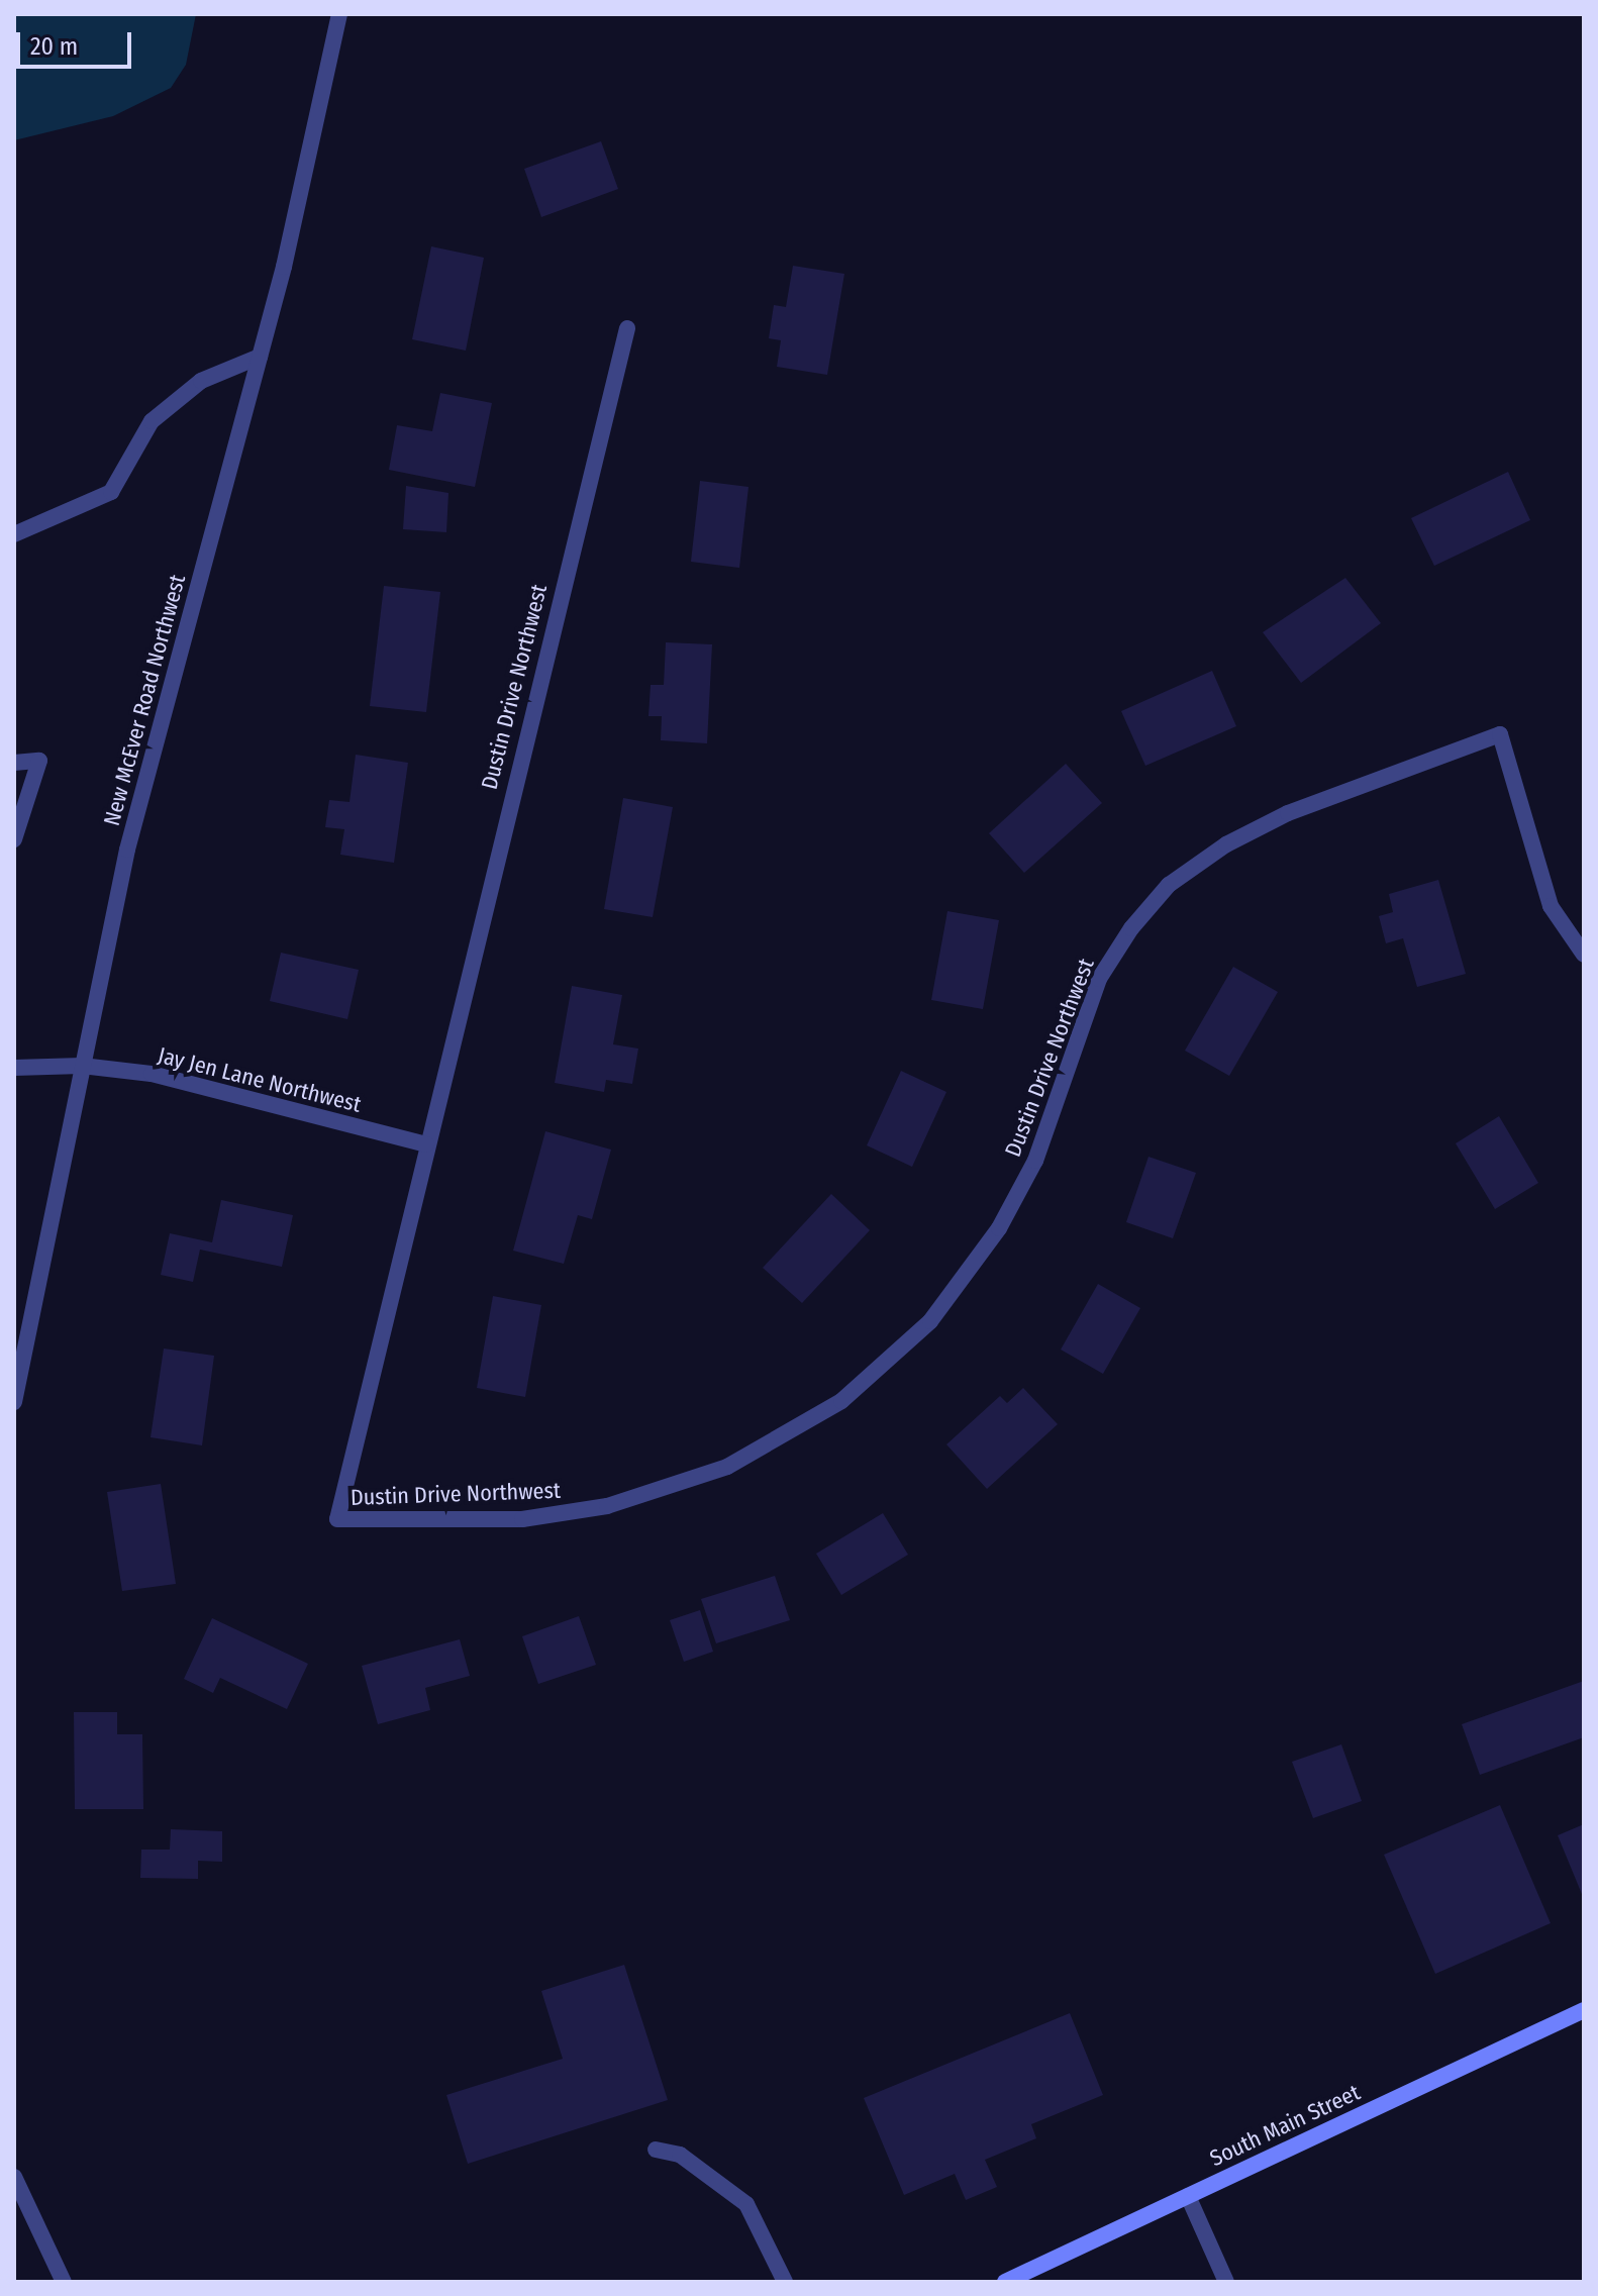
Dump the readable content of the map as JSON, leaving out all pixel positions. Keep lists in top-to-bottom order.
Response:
{
  "streets": {
    "main road": ["South Main Street"],
    "street": ["Dustin Drive Northwest", "New McEver Road Northwest", "Jay Jen Lane Northwest"]
  },
  "crossings": [
    ["Dustin Drive Northwest", "Jay Jen Lane Northwest"],
    ["New McEver Road Northwest", "Jay Jen Lane Northwest"]
  ],
  "scale_bar": "20 m"
}
